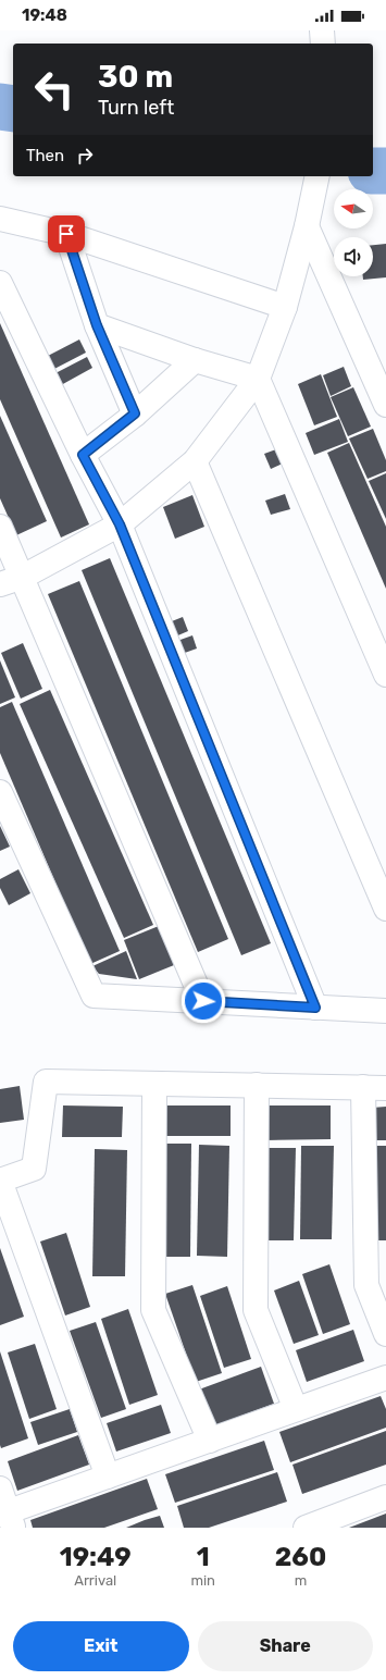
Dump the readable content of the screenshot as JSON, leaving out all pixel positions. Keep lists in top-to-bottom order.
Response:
{
  "north": "left",
  "page": {
    "status": "19:48",
    "turn": ["30 m", "Turn left"],
    "then": "Then",
    "eta": [
      "19:49",
      "Arrival",
      "1",
      "min",
      "260",
      "m"
    ],
    "buttons": ["Exit", "Share"]
  }
}
